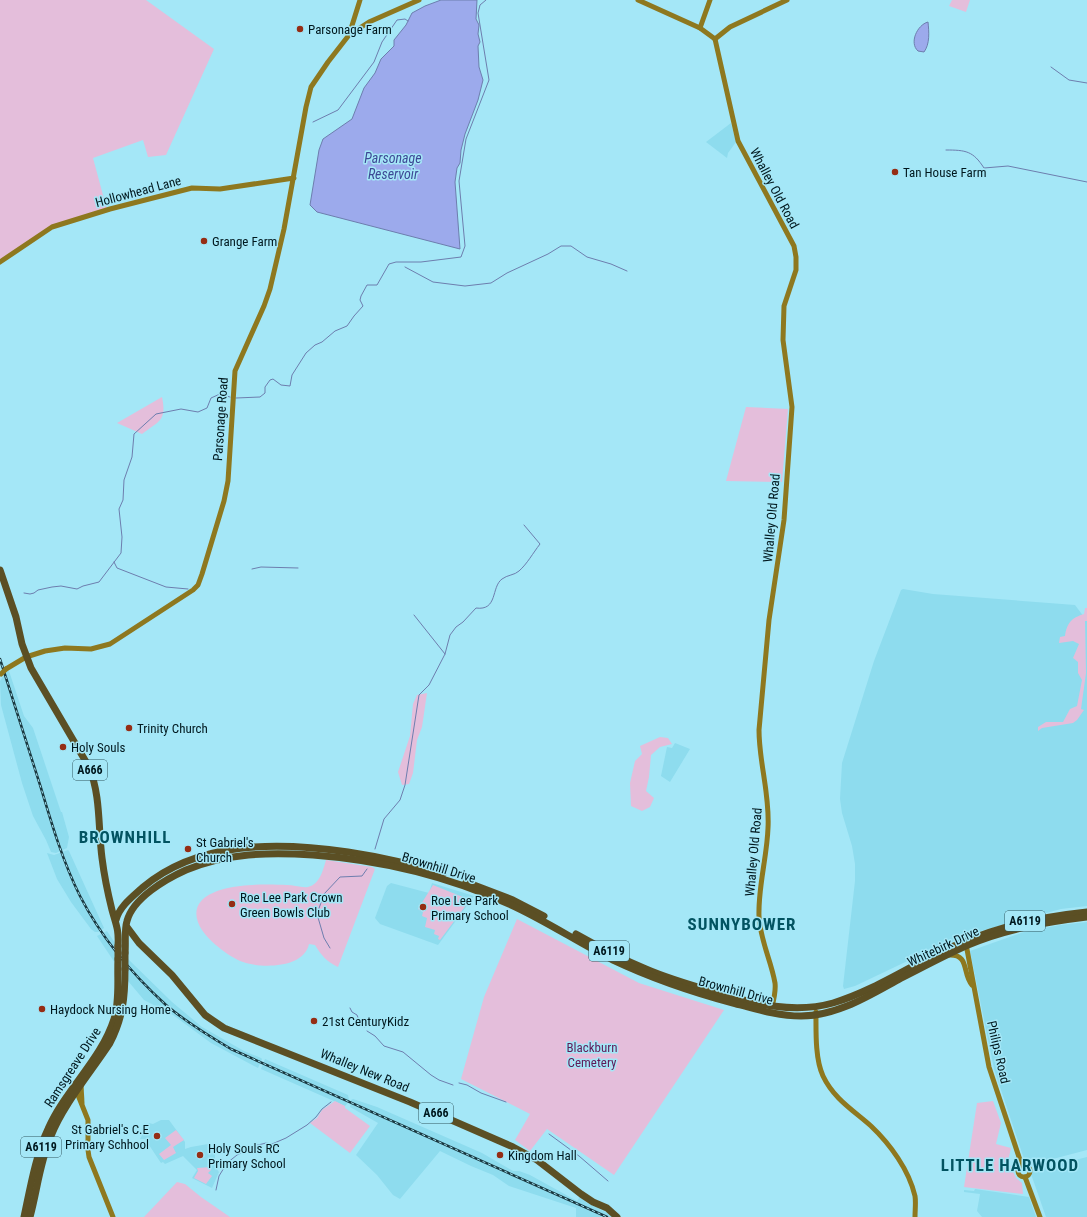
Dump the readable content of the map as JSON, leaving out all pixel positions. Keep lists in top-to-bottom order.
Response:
{
  "streets": {
    "highway": [
      "A666",
      "Brownhill Drive",
      "A6119",
      "Whitebirk Drive",
      "Ramsgreave Drive",
      "Whalley New Road"
    ],
    "street": [
      "Whalley Old Road",
      "Hollowhead Lane",
      "Parsonage Road",
      "Philips Road"
    ]
  },
  "crossings": [
    ["Whalley Old Road", "Brownhill Drive"],
    ["Hollowhead Lane", "Parsonage Road"],
    ["Parsonage Road", "A666"],
    ["A666", "Brownhill Drive"],
    ["A666", "A6119"],
    ["A666", "Ramsgreave Drive"],
    ["A666", "Whalley New Road"],
    ["Brownhill Drive", "A6119"],
    ["Brownhill Drive", "Whitebirk Drive"],
    ["Brownhill Drive", "Whalley New Road"],
    ["A6119", "Ramsgreave Drive"],
    ["A6119", "Whalley New Road"],
    ["Whitebirk Drive", "Philips Road"],
    ["Ramsgreave Drive", "Whalley New Road"]
  ],
  "districts": ["BROWNHILL", "SUNNYBOWER", "LITTLE HARWOOD"],
  "water": ["Parsonage Reservoir"],
  "parks": ["Blackburn Cemetery"],
  "places": [
    "Parsonage Farm",
    "Tan House Farm",
    "Grange Farm",
    "Trinity Church",
    "Holy Souls",
    "St Gabriel's Church",
    "Roe Lee Park Crown Green Bowls Club",
    "Roe Lee Park Primary School",
    "Haydock Nursing Home",
    "21st CenturyKidz",
    "St Gabriel's C.E Primary Schhool",
    "Holy Souls RC Primary School",
    "Kingdom Hall"
  ]
}
